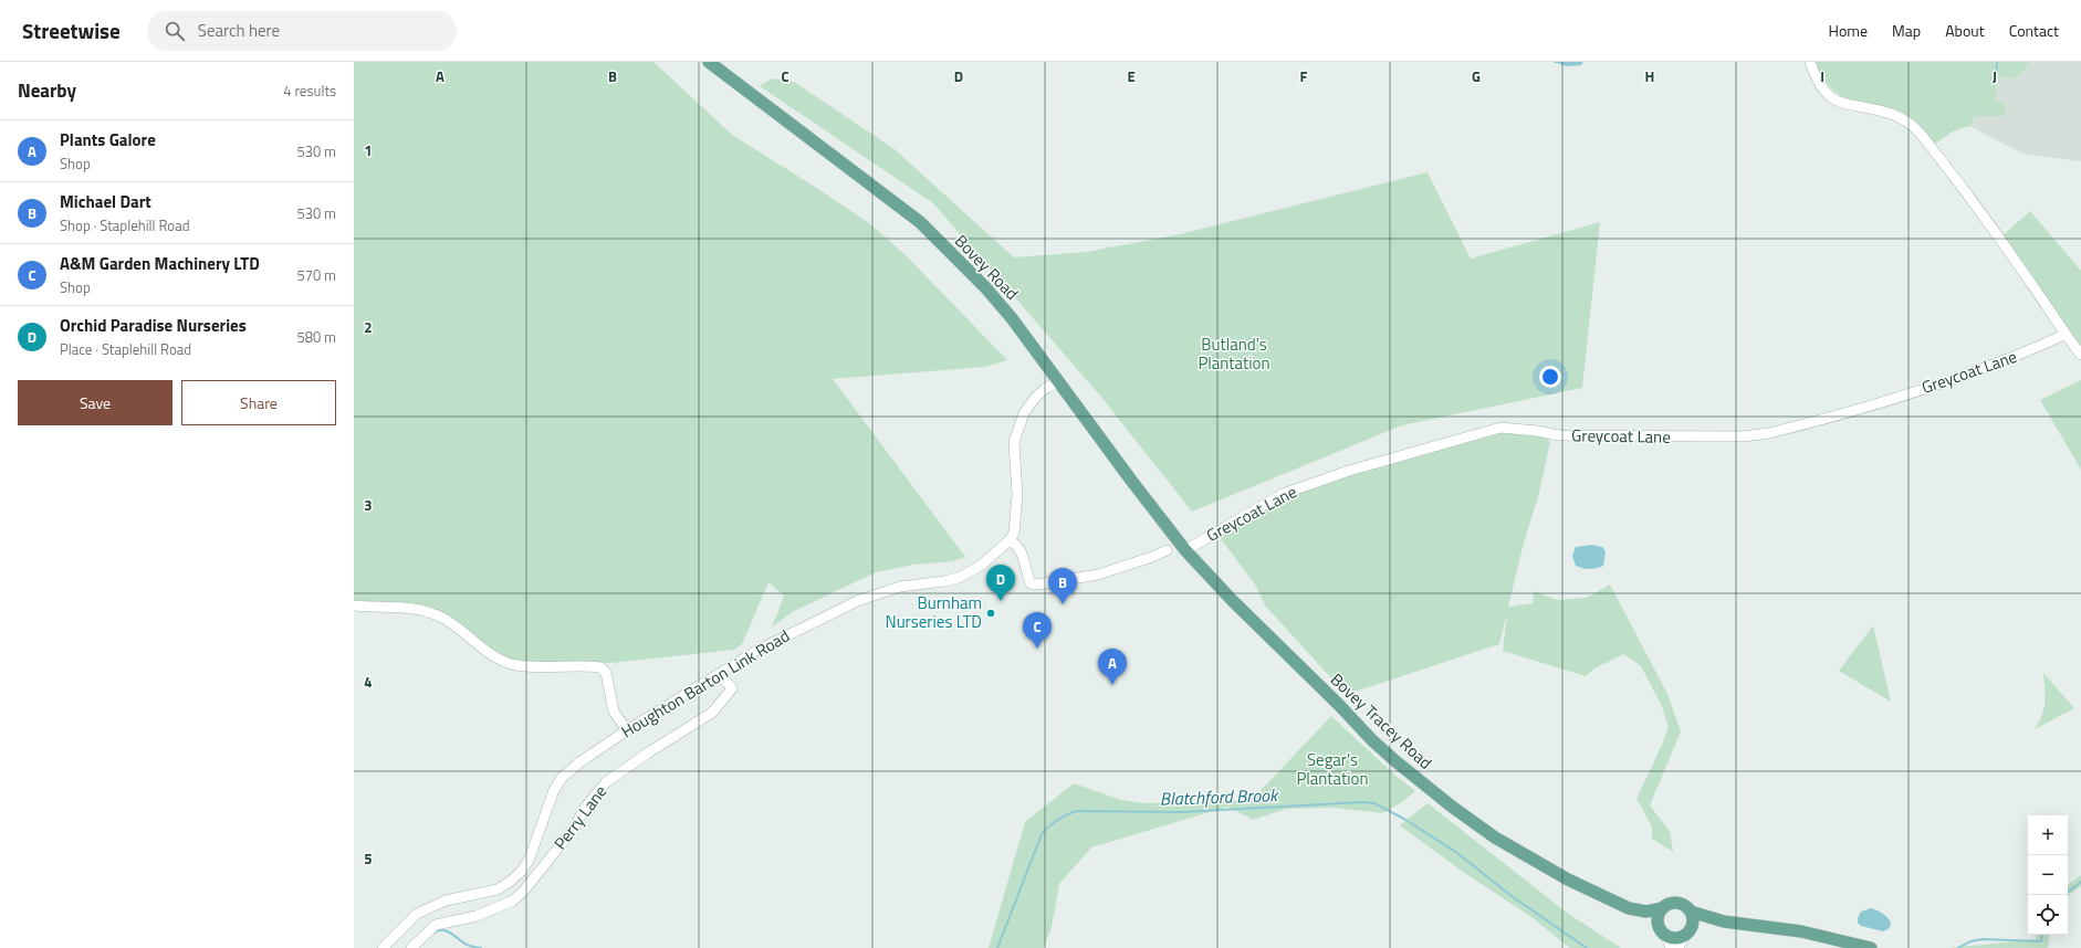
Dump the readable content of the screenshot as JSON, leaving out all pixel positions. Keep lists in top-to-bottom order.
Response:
{
  "streets": {
    "main road": ["Bovey Road", "Bovey Tracey Road"],
    "street": ["Greycoat Lane", "Houghton Barton Link Road", "Perry Lane"]
  },
  "crossings": [
    ["Bovey Road", "Greycoat Lane"],
    ["Bovey Road", "Bovey Tracey Road"],
    ["Greycoat Lane", "Bovey Tracey Road"],
    ["Houghton Barton Link Road", "Perry Lane"]
  ],
  "water": ["Blatchford Brook"],
  "parks": ["Butland's Plantation", "Segar's Plantation"],
  "places": ["Burnham Nurseries LTD"],
  "page": {
    "header": "Streetwise",
    "search": "Search here",
    "nav": [
      "Home",
      "Map",
      "About",
      "Contact"
    ],
    "heading": ["Nearby", "4 results"],
    "list": [
      {
        "mark": "A",
        "name": "Plants Galore",
        "note": "Shop",
        "value": "530 m"
      },
      {
        "mark": "B",
        "name": "Michael Dart",
        "note": "Shop · Staplehill Road",
        "value": "530 m"
      },
      {
        "mark": "C",
        "name": "A&M Garden Machinery LTD",
        "note": "Shop",
        "value": "570 m"
      },
      {
        "mark": "D",
        "name": "Orchid Paradise Nurseries",
        "note": "Place · Staplehill Road",
        "value": "580 m"
      }
    ],
    "buttons": ["Save", "Share"],
    "pins": [
      "D",
      "B",
      "C",
      "A"
    ],
    "map_buttons": ["+", "−"]
  },
  "grid": {
    "columns": [
      "A",
      "B",
      "C",
      "D",
      "E",
      "F",
      "G",
      "H",
      "I",
      "J"
    ],
    "rows": [
      "1",
      "2",
      "3",
      "4",
      "5"
    ]
  }
}
